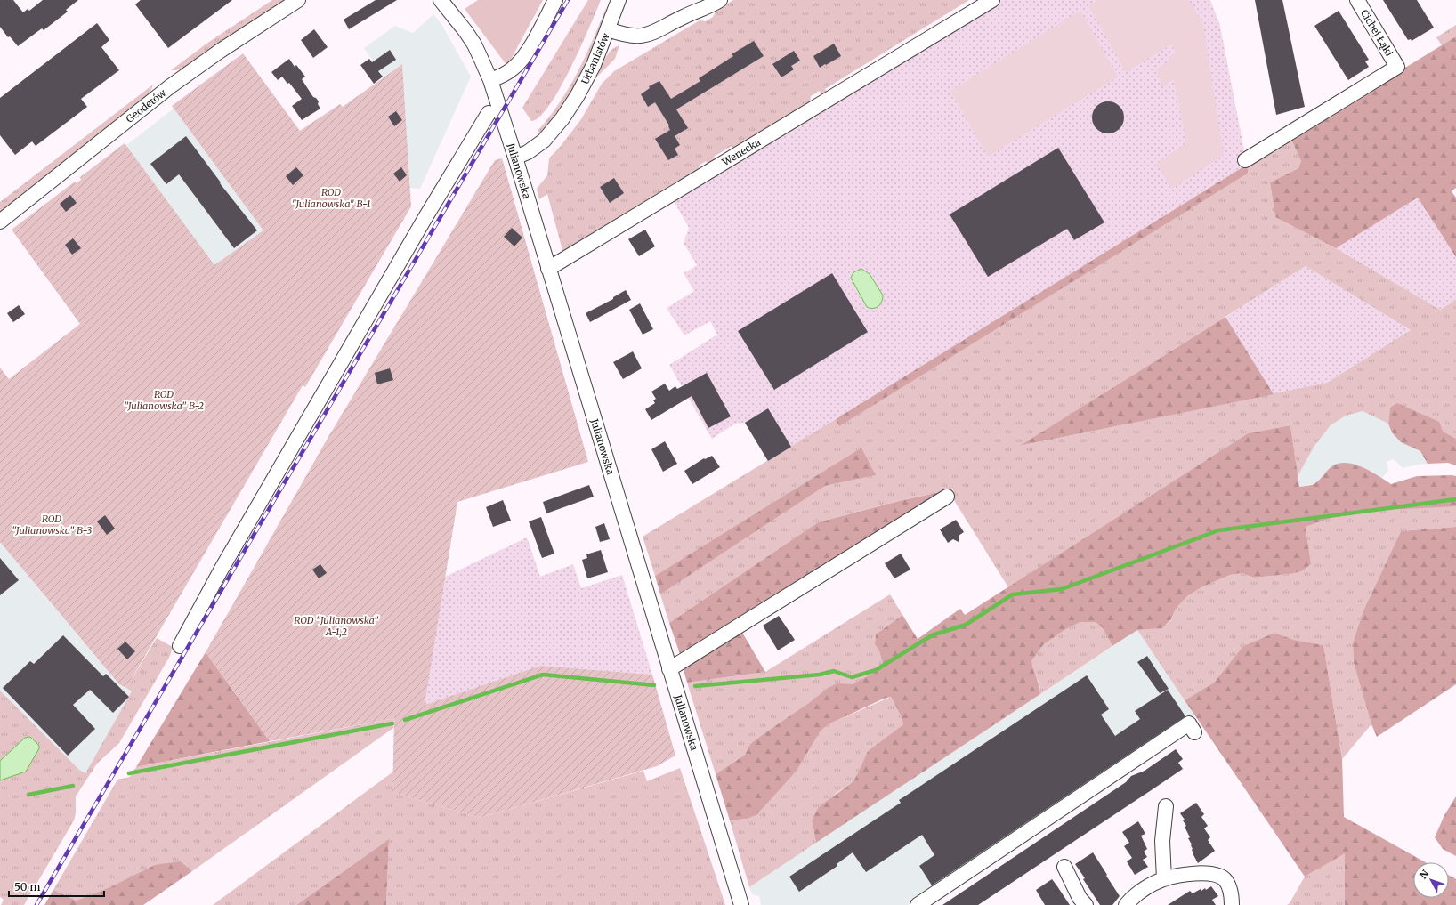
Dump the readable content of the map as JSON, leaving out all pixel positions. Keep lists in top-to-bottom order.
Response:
{
  "streets": {
    "street": [
      "Cichej Łąki",
      "Urbanistów",
      "Geodetów",
      "Wenecka",
      "Julianowska"
    ]
  },
  "crossings": [
    ["Urbanistów", "Julianowska"],
    ["Wenecka", "Julianowska"]
  ],
  "parks": [
    "ROD \"Julianowska\" B-1",
    "ROD \"Julianowska\" B-2",
    "ROD \"Julianowska\" B-3",
    "ROD \"Julianowska\" A-1,2"
  ],
  "scale_bar": "50 m",
  "north": "top left"
}
